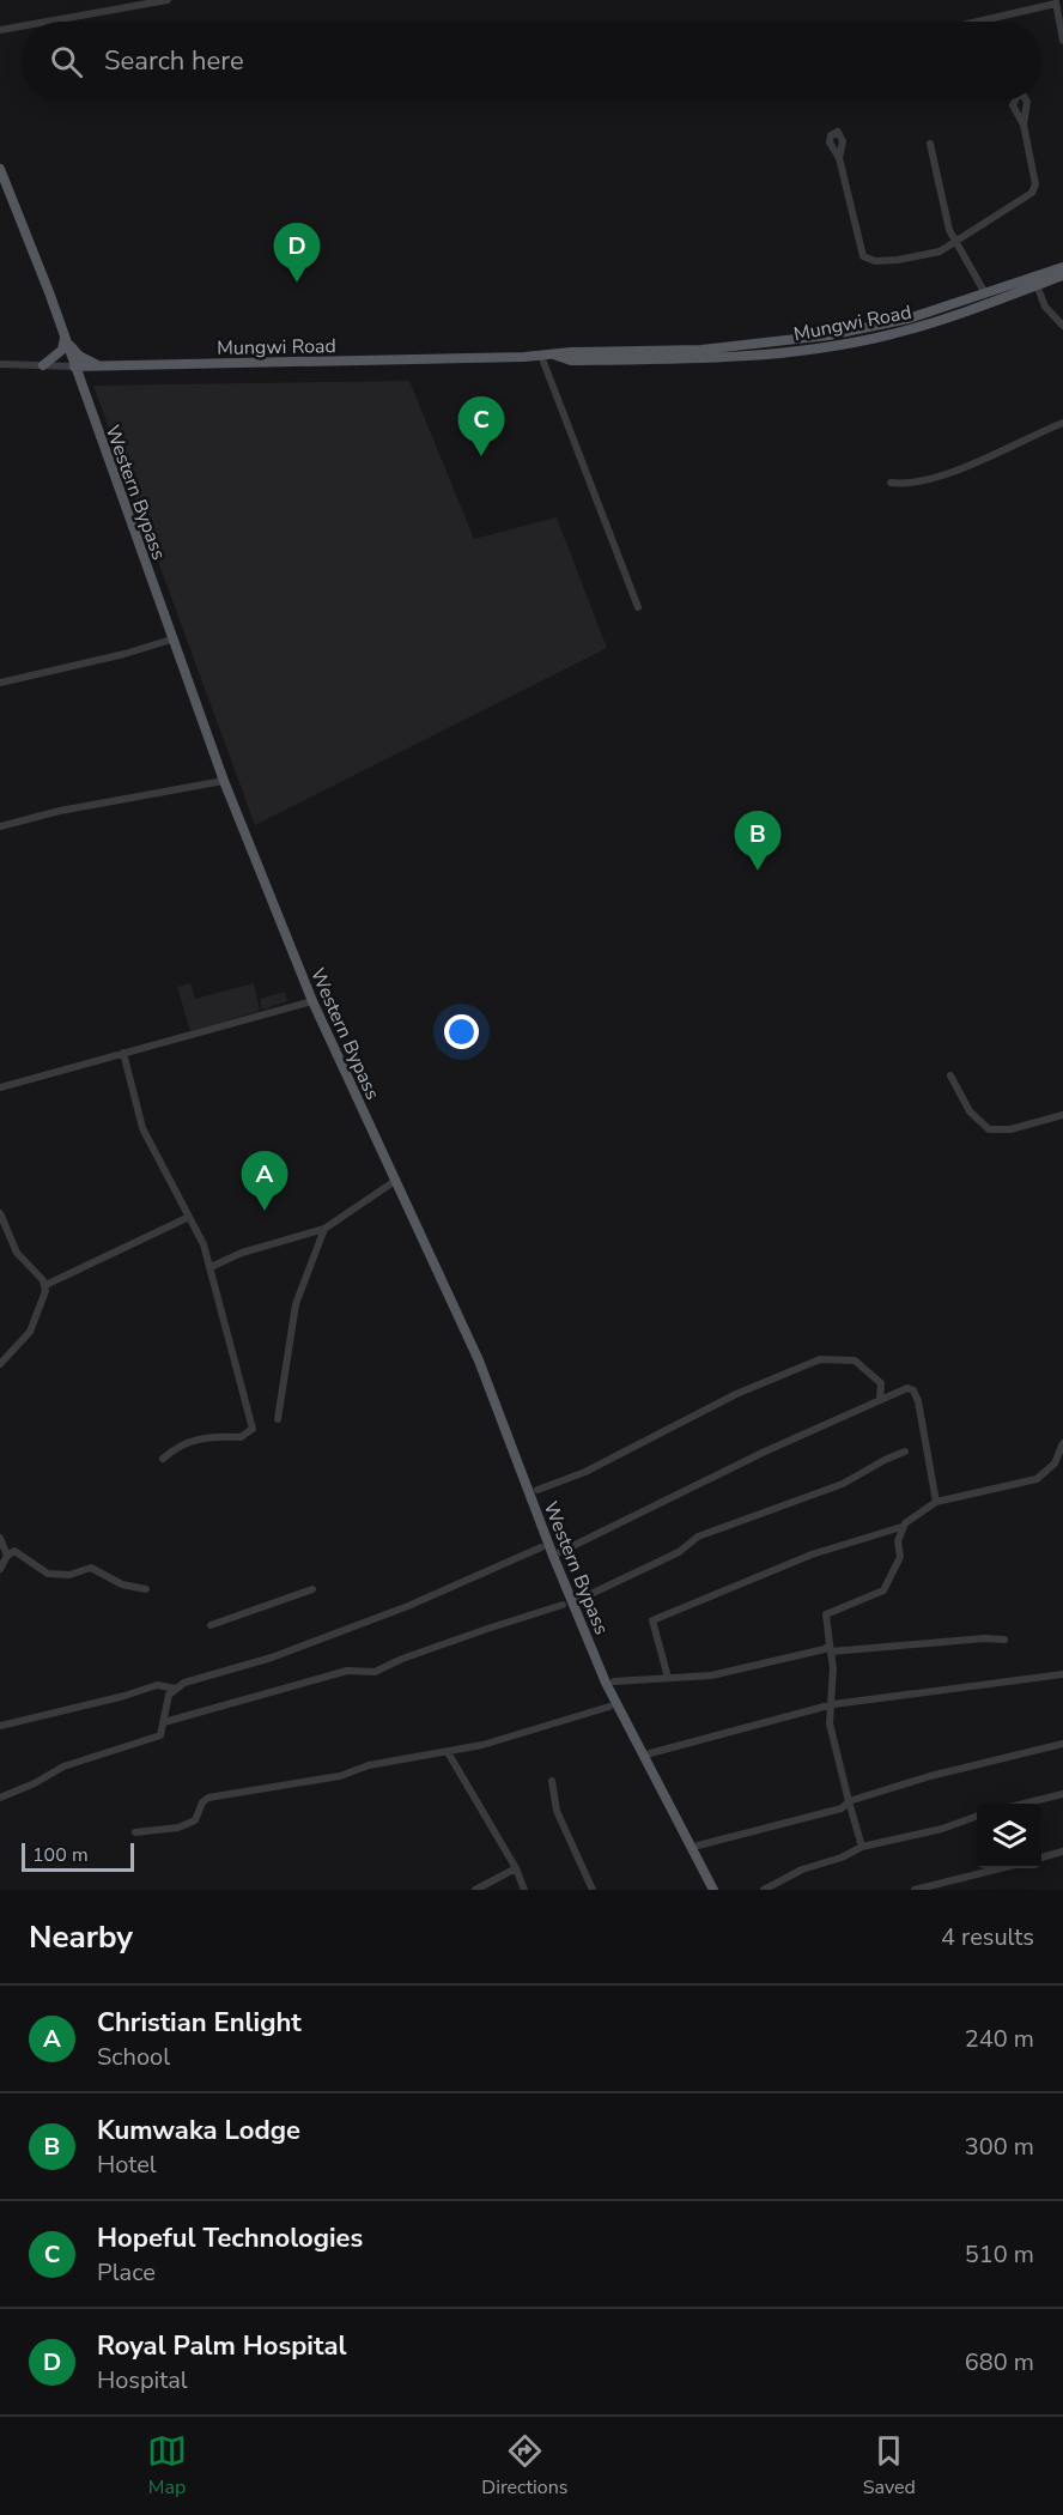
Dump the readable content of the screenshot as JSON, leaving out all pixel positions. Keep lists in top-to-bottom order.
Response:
{
  "streets": {
    "main road": ["Mungwi Road", "Western Bypass"]
  },
  "crossings": [
    ["Mungwi Road", "Western Bypass"]
  ],
  "scale_bar": "100 m",
  "page": {
    "search": "Search here",
    "pins": [
      "D",
      "C",
      "B",
      "A"
    ],
    "scale": "100 m",
    "heading": ["Nearby", "4 results"],
    "list": [
      {
        "mark": "A",
        "name": "Christian Enlight",
        "note": "School",
        "value": "240 m"
      },
      {
        "mark": "B",
        "name": "Kumwaka Lodge",
        "note": "Hotel",
        "value": "300 m"
      },
      {
        "mark": "C",
        "name": "Hopeful Technologies",
        "note": "Place",
        "value": "510 m"
      },
      {
        "mark": "D",
        "name": "Royal Palm Hospital",
        "note": "Hospital",
        "value": "680 m"
      }
    ],
    "nav": ["Map", "Directions", "Saved"]
  }
}
